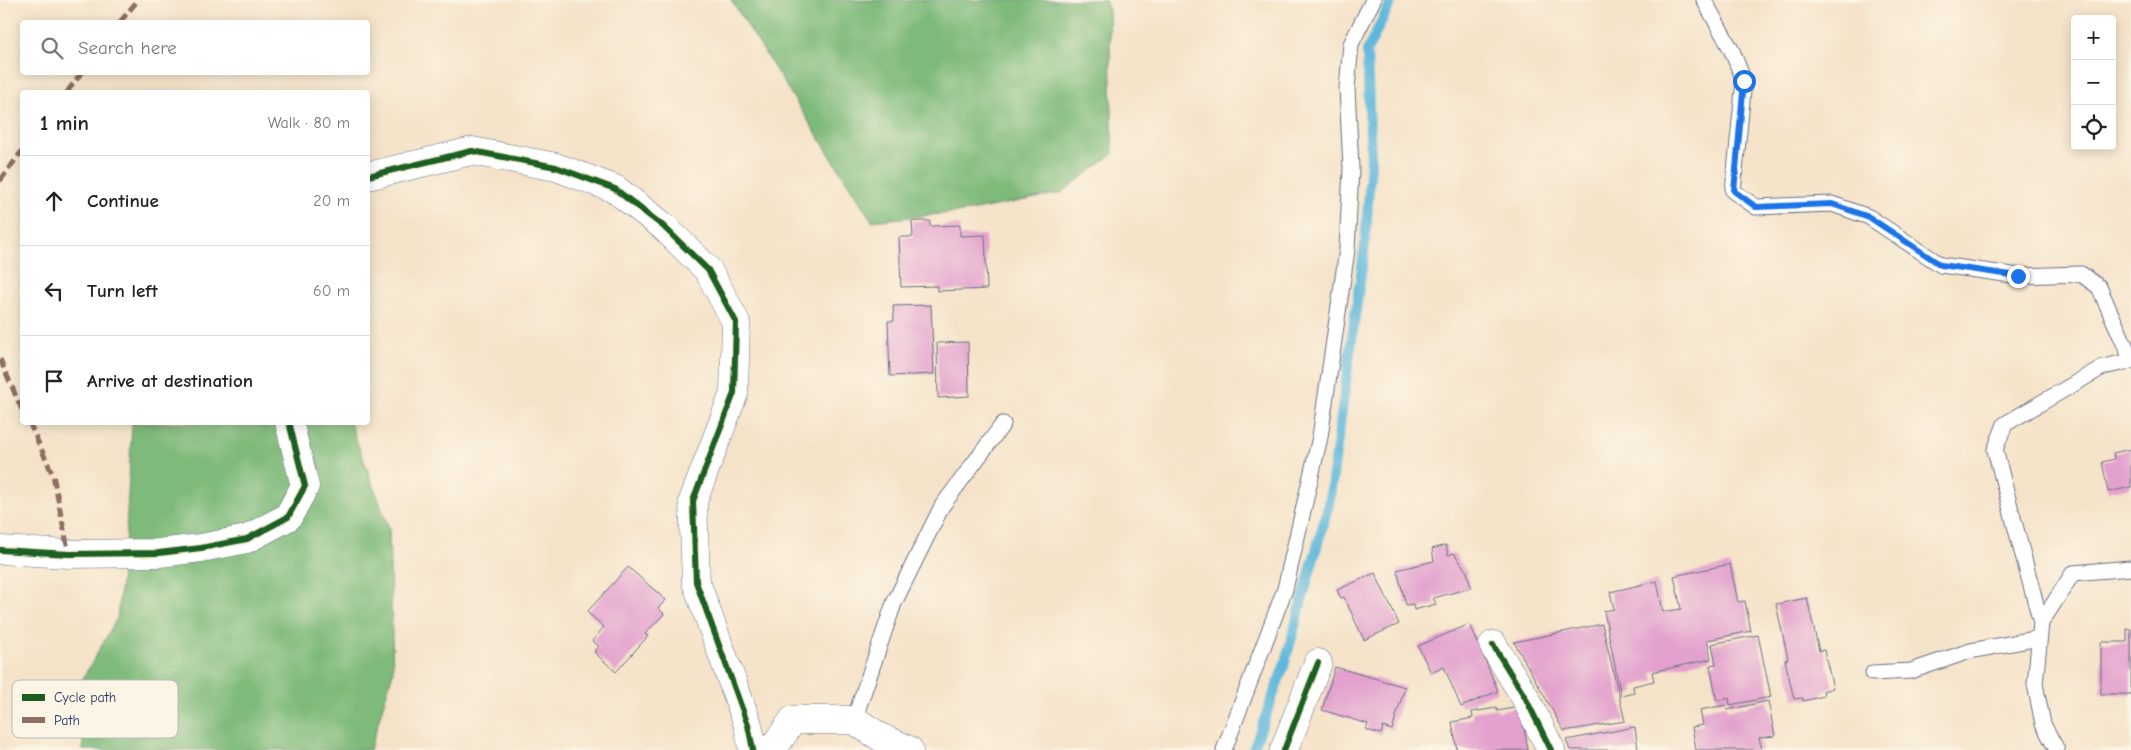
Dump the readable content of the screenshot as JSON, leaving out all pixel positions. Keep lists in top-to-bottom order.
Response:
{
  "legend": ["Cycle path", "Path"],
  "page": {
    "map_buttons": ["+", "−"],
    "search": "Search here",
    "heading": ["1 min", "Walk · 80 m"],
    "list": [
      ["Continue", "20 m"],
      ["Turn left", "60 m"],
      "Arrive at destination"
    ]
  }
}
